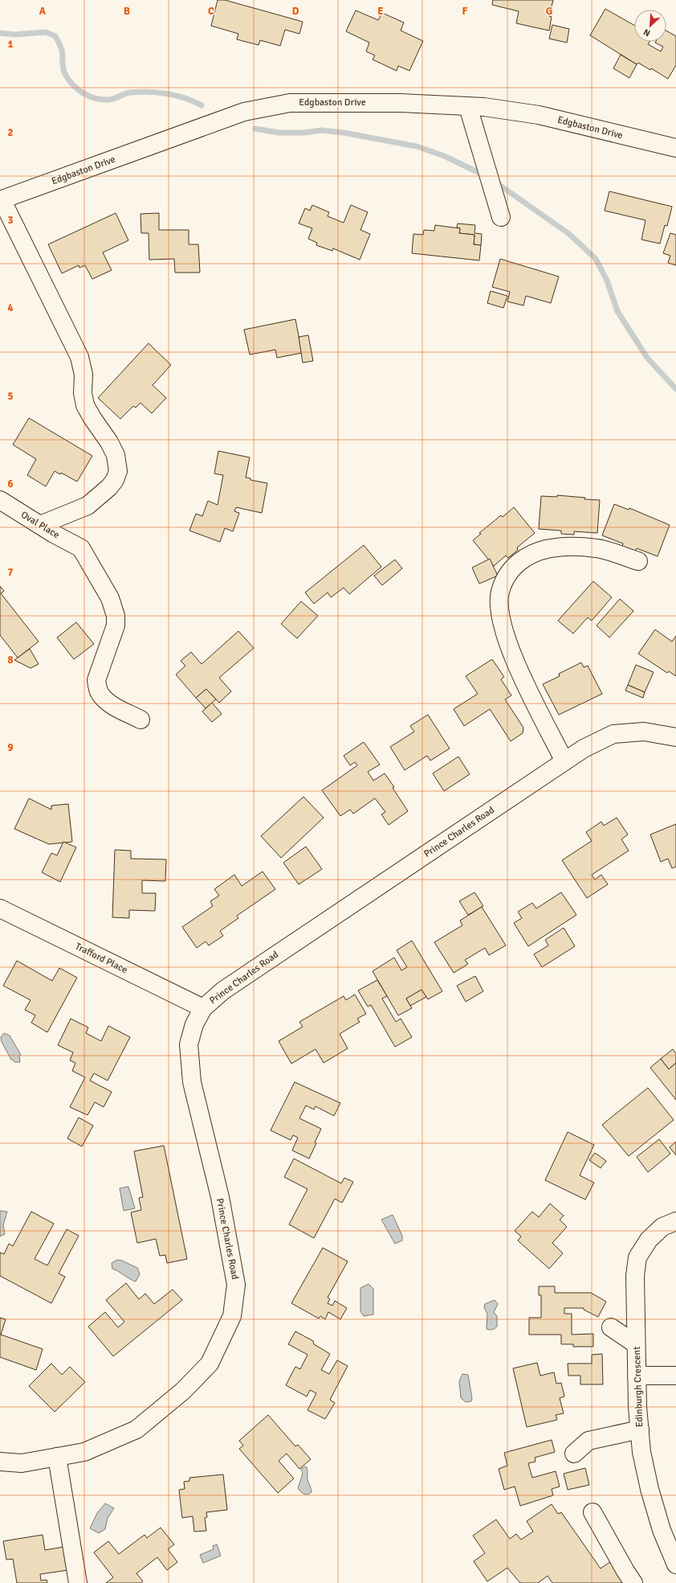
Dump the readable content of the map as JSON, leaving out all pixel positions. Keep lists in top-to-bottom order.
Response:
{
  "streets": {
    "street": [
      "Edgbaston Drive",
      "Oval Place",
      "Prince Charles Road",
      "Trafford Place",
      "Edinburgh Crescent"
    ]
  },
  "crossings": [
    ["Prince Charles Road", "Trafford Place"]
  ],
  "north": "bottom left",
  "grid": {
    "columns": [
      "A",
      "B",
      "C",
      "D",
      "E",
      "F",
      "G"
    ],
    "rows": [
      "1",
      "2",
      "3",
      "4",
      "5",
      "6",
      "7",
      "8",
      "9"
    ]
  }
}
